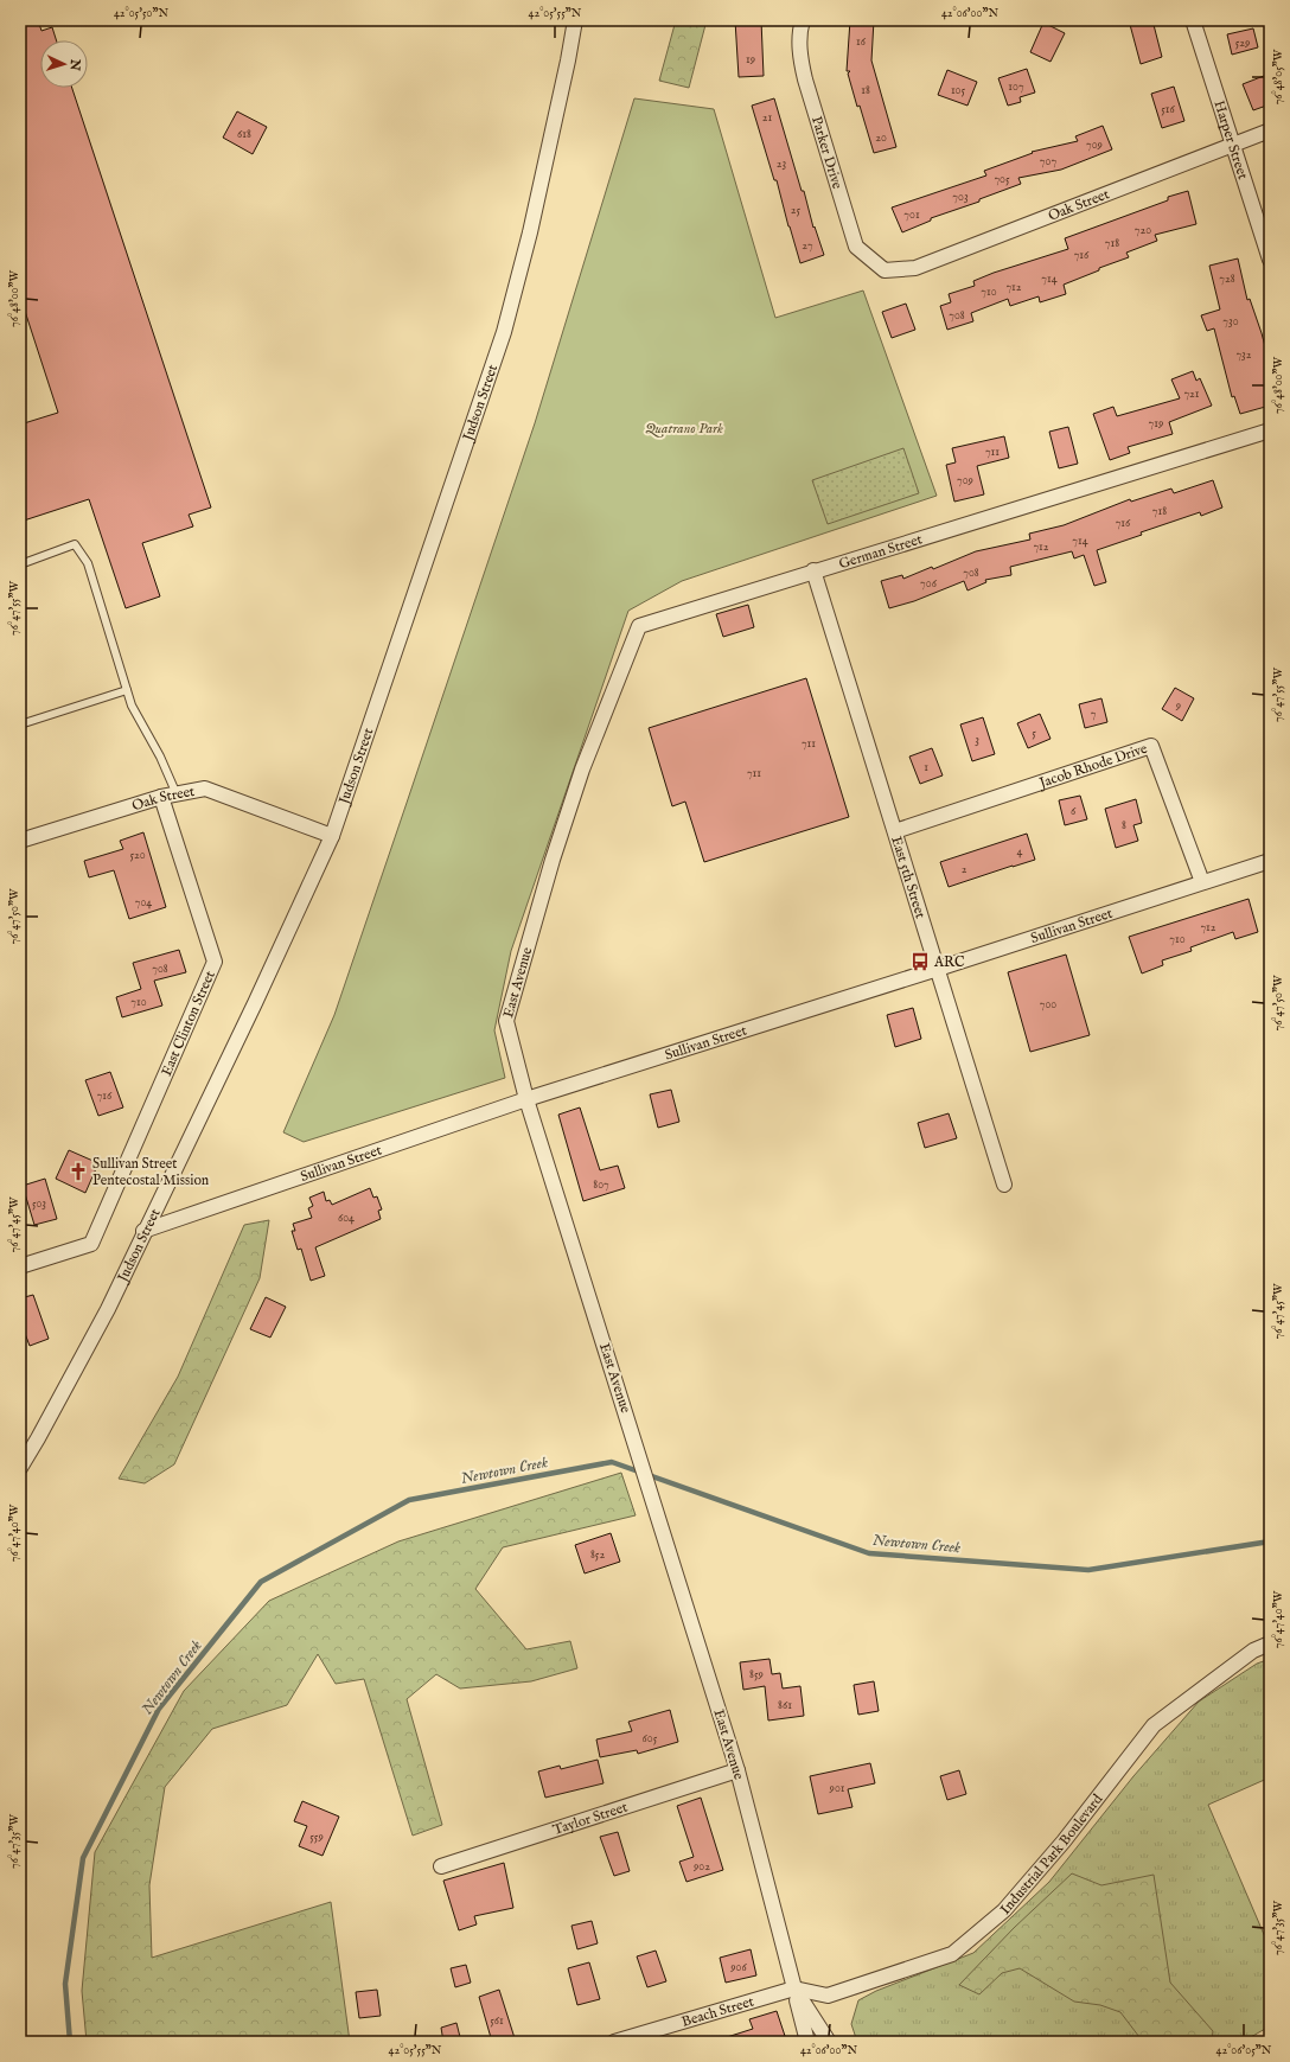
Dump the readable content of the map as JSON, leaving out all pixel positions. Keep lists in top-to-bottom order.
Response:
{
  "streets": {
    "street": [
      "Harper Street",
      "Parker Drive",
      "Oak Street",
      "Judson Street",
      "German Street",
      "Jacob Rhode Drive",
      "East 5th Street",
      "Sullivan Street",
      "East Avenue",
      "East Clinton Street",
      "Taylor Street",
      "Industrial Park Boulevard",
      "Beach Street"
    ]
  },
  "crossings": [
    ["Harper Street", "Oak Street"],
    ["Parker Drive", "Oak Street"],
    ["Oak Street", "Judson Street"],
    ["Oak Street", "East Clinton Street"],
    ["Judson Street", "Sullivan Street"],
    ["German Street", "East 5th Street"],
    ["German Street", "East Avenue"],
    ["Jacob Rhode Drive", "East 5th Street"],
    ["Jacob Rhode Drive", "Sullivan Street"],
    ["East 5th Street", "Sullivan Street"],
    ["Sullivan Street", "East Avenue"],
    ["East Avenue", "Taylor Street"],
    ["East Avenue", "Industrial Park Boulevard"],
    ["East Avenue", "Beach Street"],
    ["Industrial Park Boulevard", "Beach Street"]
  ],
  "water": ["Newtown Creek"],
  "parks": ["Quatrano Park"],
  "places": {
    "bus stop": ["ARC"],
    "church": ["Sullivan Street Pentecostal Mission"]
  },
  "house_numbers": [
    "16",
    "529",
    "19",
    "107",
    "18",
    "105",
    "516",
    "21",
    "618",
    "20",
    "709",
    "707",
    "23",
    "705",
    "703",
    "25",
    "701",
    "720",
    "718",
    "27",
    "716",
    "714",
    "728",
    "712",
    "710",
    "708",
    "730",
    "732",
    "721",
    "719",
    "711",
    "709",
    "718",
    "716",
    "714",
    "712",
    "708",
    "706",
    "9",
    "7",
    "5",
    "3",
    "711",
    "1",
    "711",
    "6",
    "8",
    "4",
    "520",
    "2",
    "704",
    "712",
    "710",
    "708",
    "710",
    "700",
    "716",
    "807",
    "503",
    "604",
    "852",
    "859",
    "861",
    "605",
    "901",
    "559",
    "902",
    "906",
    "561"
  ],
  "north": "right",
  "coordinates": [
    "42°05'50\"N",
    "42°05'55\"N",
    "42°06'00\"N",
    "76°48'05\"W",
    "76°48'00\"W",
    "76°47'55\"W",
    "76°47'50\"W",
    "76°47'45\"W",
    "76°47'40\"W",
    "76°47'35\"W",
    "42°06'05\"N"
  ]
}
